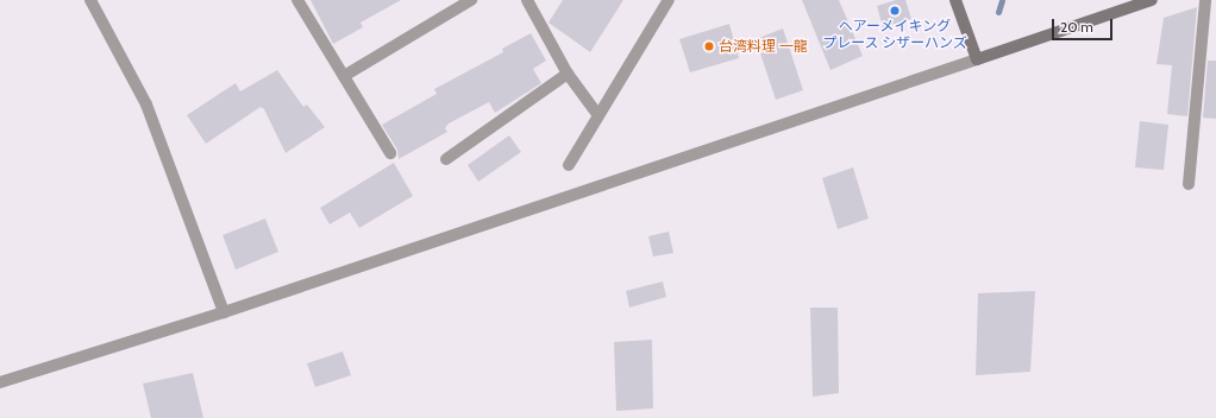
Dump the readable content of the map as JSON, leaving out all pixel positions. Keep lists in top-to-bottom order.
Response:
{
  "places": ["ヘアーメイキング プレース シザーハンズ", "台湾料理 一龍"],
  "scale_bar": "20 m"
}
